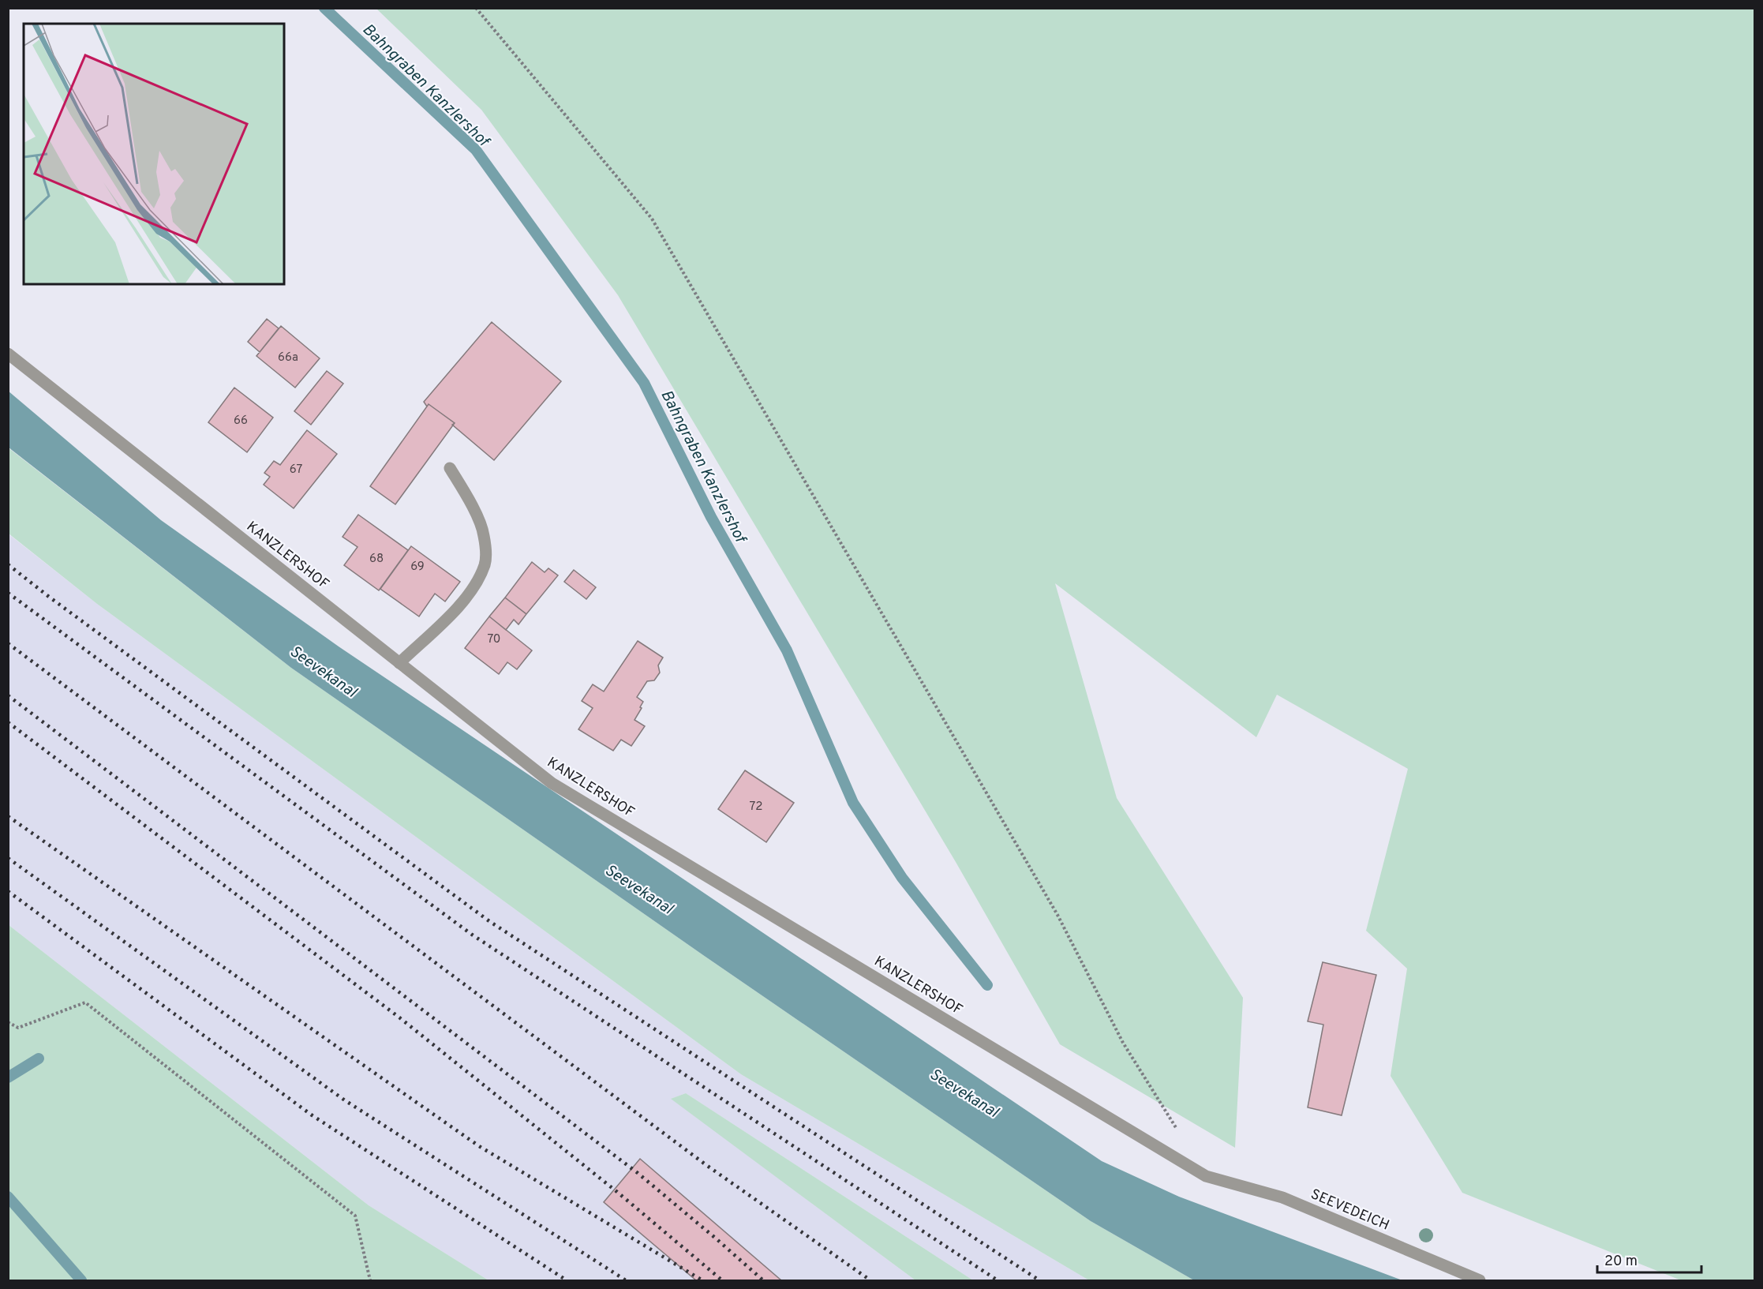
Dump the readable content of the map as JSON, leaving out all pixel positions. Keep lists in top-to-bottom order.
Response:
{
  "streets": {
    "street": ["KANZLERSHOF", "SEEVEDEICH"]
  },
  "crossings": [
    ["KANZLERSHOF", "SEEVEDEICH"]
  ],
  "water": ["Bahngraben Kanzlershof", "Seevekanal"],
  "house_numbers": [
    "66a",
    "66",
    "67",
    "68",
    "69",
    "70",
    "72"
  ],
  "scale_bar": "20 m"
}
